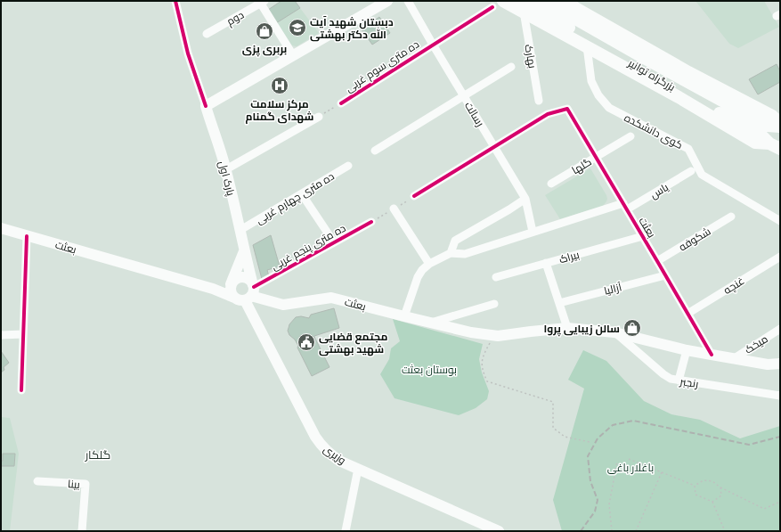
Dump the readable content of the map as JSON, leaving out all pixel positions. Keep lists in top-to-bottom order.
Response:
{
  "streets": {
    "highway": ["بزرگراه توانیر"],
    "main road": ["پارک اول", "بعثت", "وزیری"],
    "street": [
      "دوم",
      "بهارک",
      "ده متری سوم غربی",
      "رسالت",
      "کوی دانشکده",
      "گلها",
      "یاس",
      "ده متری چهارم غربی",
      "شکوفه",
      "ده متری پنجم غربی",
      "بیراک",
      "غنچه",
      "آزالیا",
      "میخک",
      "رنجبر",
      "بینا"
    ]
  },
  "crossings": [
    ["بهارک", "بزرگراه توانیر"],
    ["ده متری سوم غربی", "رسالت"],
    ["رسالت", "بعثت"],
    ["گلها", "بعثت"],
    ["پارک اول", "ده متری چهارم غربی"],
    ["پارک اول", "وزیری"],
    ["یاس", "بعثت"],
    ["بعثت", "شکوفه"],
    ["بعثت", "ده متری پنجم غربی"],
    ["بعثت", "بیراک"],
    ["بعثت", "غنچه"],
    ["بعثت", "آزالیا"],
    ["بعثت", "میخک"],
    ["بعثت", "رنجبر"],
    ["بعثت", "وزیری"],
    ["ده متری پنجم غربی", "وزیری"]
  ],
  "districts": ["گلکار"],
  "parks": ["بوستان بعثت", "باغلار باغی"],
  "places": {
    "school or university": ["دبستان شهید آیت الله دکتر بهشتی"],
    "shop": ["بربری پزی", "سالن زيبايى پروا"],
    "hospital": ["مرکز سلامت شهدای گمنام"],
    "public building": ["مجتمع قضایی شهید بهشتی"]
  }
}
